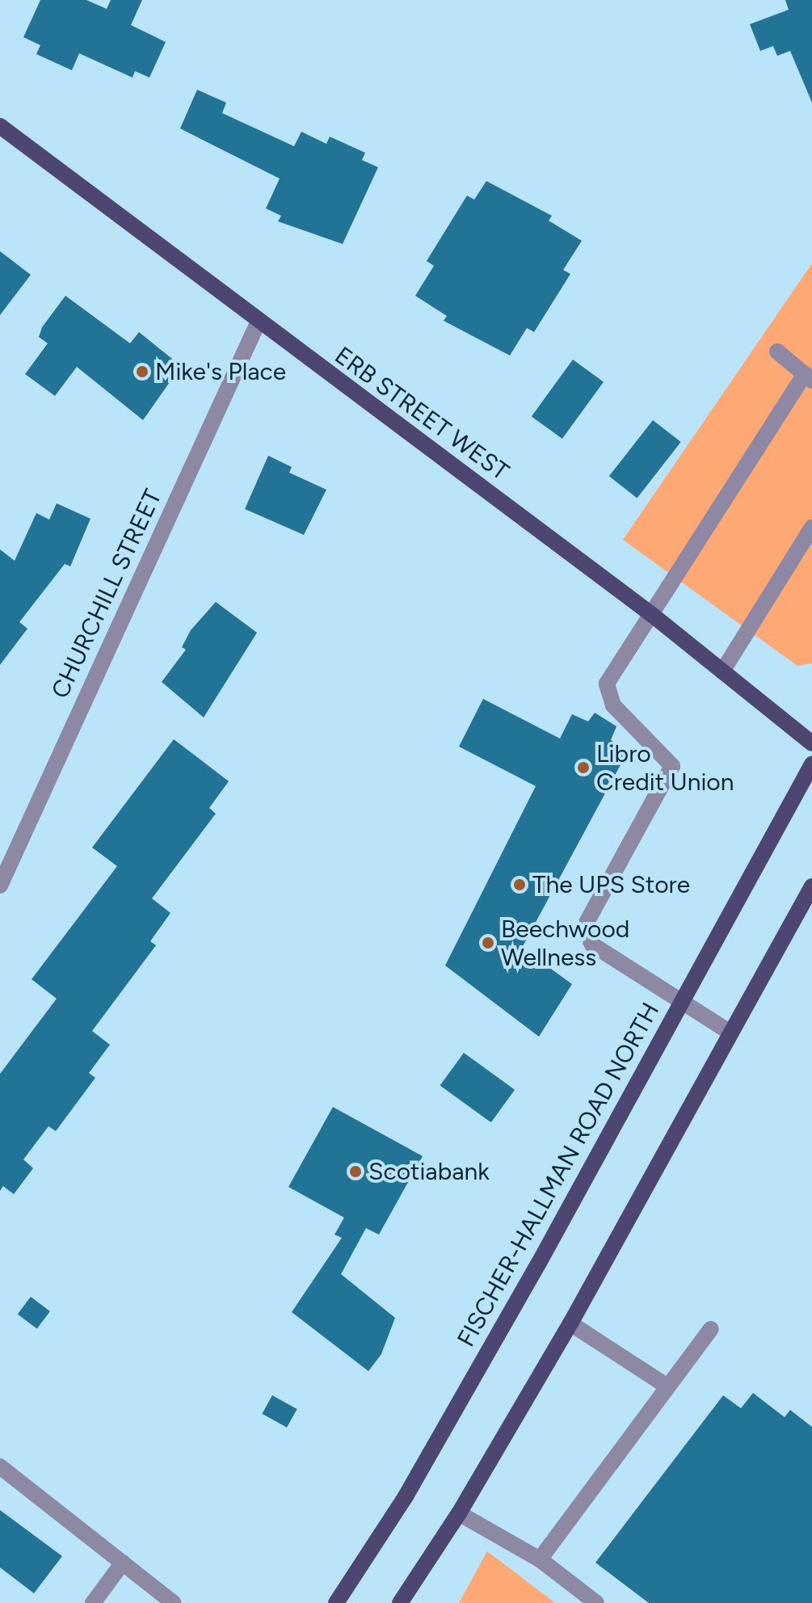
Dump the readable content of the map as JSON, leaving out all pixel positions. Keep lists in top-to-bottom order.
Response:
{
  "streets": {
    "main road": ["ERB STREET WEST", "FISCHER-HALLMAN ROAD NORTH"],
    "street": ["CHURCHILL STREET"]
  },
  "crossings": [
    ["ERB STREET WEST", "CHURCHILL STREET"]
  ],
  "places": [
    "Mike's Place",
    "Libro Credit Union",
    "The UPS Store",
    "Beechwood Wellness",
    "Scotiabank"
  ]
}
